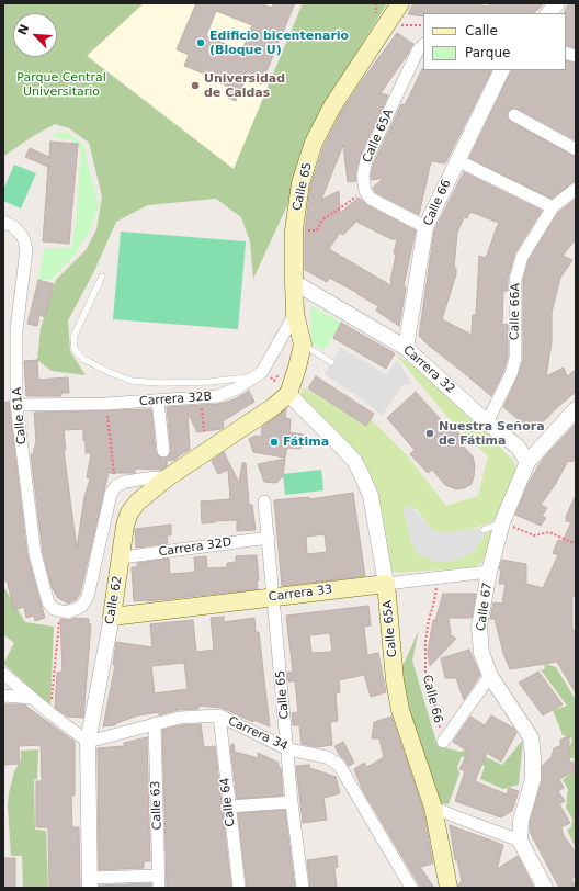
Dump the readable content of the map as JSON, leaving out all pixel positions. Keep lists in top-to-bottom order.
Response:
{
  "streets": {
    "main road": [
      "Calle 65A",
      "Calle 65",
      "Carrera 33",
      "Calle 62"
    ],
    "street": [
      "Calle 66",
      "Calle 66A",
      "Carrera 32",
      "Carrera 32B",
      "Calle 61A",
      "Carrera 32D",
      "Calle 67",
      "Carrera 34",
      "Calle 64",
      "Calle 63"
    ]
  },
  "crossings": [
    ["Calle 65A", "Calle 65"],
    ["Calle 65A", "Carrera 33"],
    ["Calle 65A", "Calle 62"],
    ["Calle 65", "Carrera 32"],
    ["Calle 65", "Carrera 32B"],
    ["Calle 65", "Carrera 32D"],
    ["Calle 65", "Carrera 33"],
    ["Calle 65", "Calle 62"],
    ["Calle 65", "Carrera 34"],
    ["Calle 66", "Carrera 32"],
    ["Calle 66", "Carrera 33"],
    ["Calle 66A", "Carrera 32"],
    ["Carrera 32", "Calle 67"],
    ["Carrera 32B", "Calle 61A"],
    ["Carrera 32D", "Calle 62"],
    ["Carrera 33", "Calle 62"],
    ["Carrera 33", "Calle 67"],
    ["Calle 62", "Carrera 34"],
    ["Carrera 34", "Calle 64"],
    ["Carrera 34", "Calle 63"]
  ],
  "parks": ["Parque Central Universitario"],
  "places": [
    "Edificio bicentenario (Bloque U)",
    "Universidad de Caldas",
    "Nuestra Señora de Fátima",
    "Fátima"
  ],
  "legend": ["Calle", "Parque"],
  "north": "top left"
}
